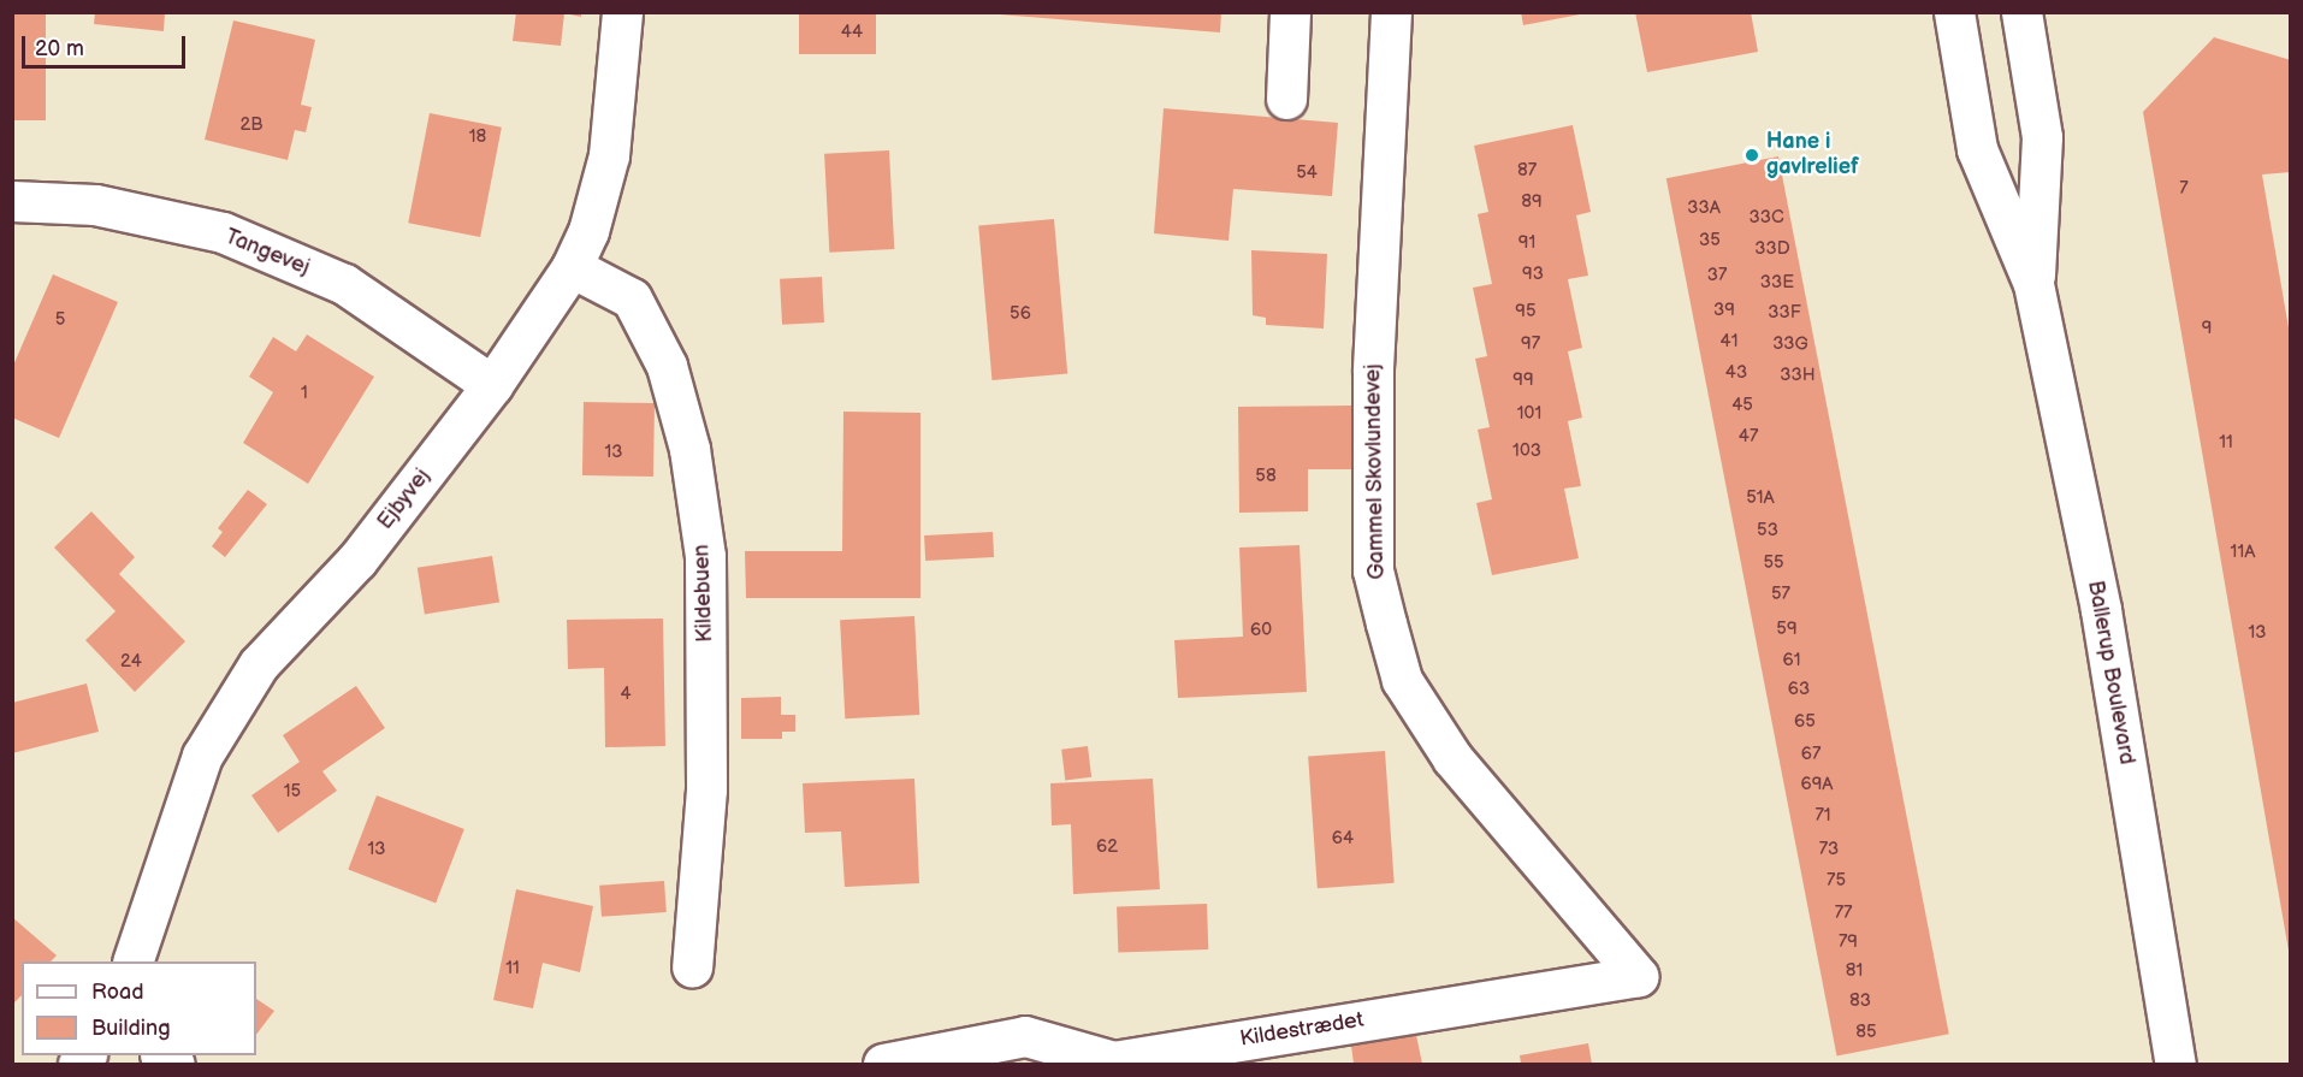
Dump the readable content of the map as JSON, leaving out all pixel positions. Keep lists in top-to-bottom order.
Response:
{
  "streets": {
    "street": [
      "Tangevej",
      "Gammel Skovlundevej",
      "Ejbyvej",
      "Kildebuen",
      "Ballerup Boulevard",
      "Kildestrædet"
    ]
  },
  "crossings": [
    ["Tangevej", "Ejbyvej"],
    ["Gammel Skovlundevej", "Kildestrædet"],
    ["Ejbyvej", "Kildebuen"]
  ],
  "places": ["Hane i gavlrelief"],
  "house_numbers": [
    "44",
    "2B",
    "18",
    "87",
    "54",
    "7",
    "89",
    "33A",
    "33C",
    "35",
    "91",
    "33D",
    "93",
    "37",
    "33E",
    "39",
    "95",
    "33F",
    "56",
    "5",
    "9",
    "41",
    "97",
    "33G",
    "43",
    "33H",
    "99",
    "1",
    "45",
    "101",
    "47",
    "11",
    "103",
    "13",
    "58",
    "51A",
    "53",
    "11A",
    "55",
    "57",
    "59",
    "60",
    "13",
    "61",
    "24",
    "63",
    "4",
    "65",
    "67",
    "69A",
    "15",
    "71",
    "64",
    "62",
    "13",
    "73",
    "75",
    "77",
    "79",
    "11",
    "81",
    "83",
    "85"
  ],
  "legend": ["Road", "Building"],
  "scale_bar": "20 m"
}
